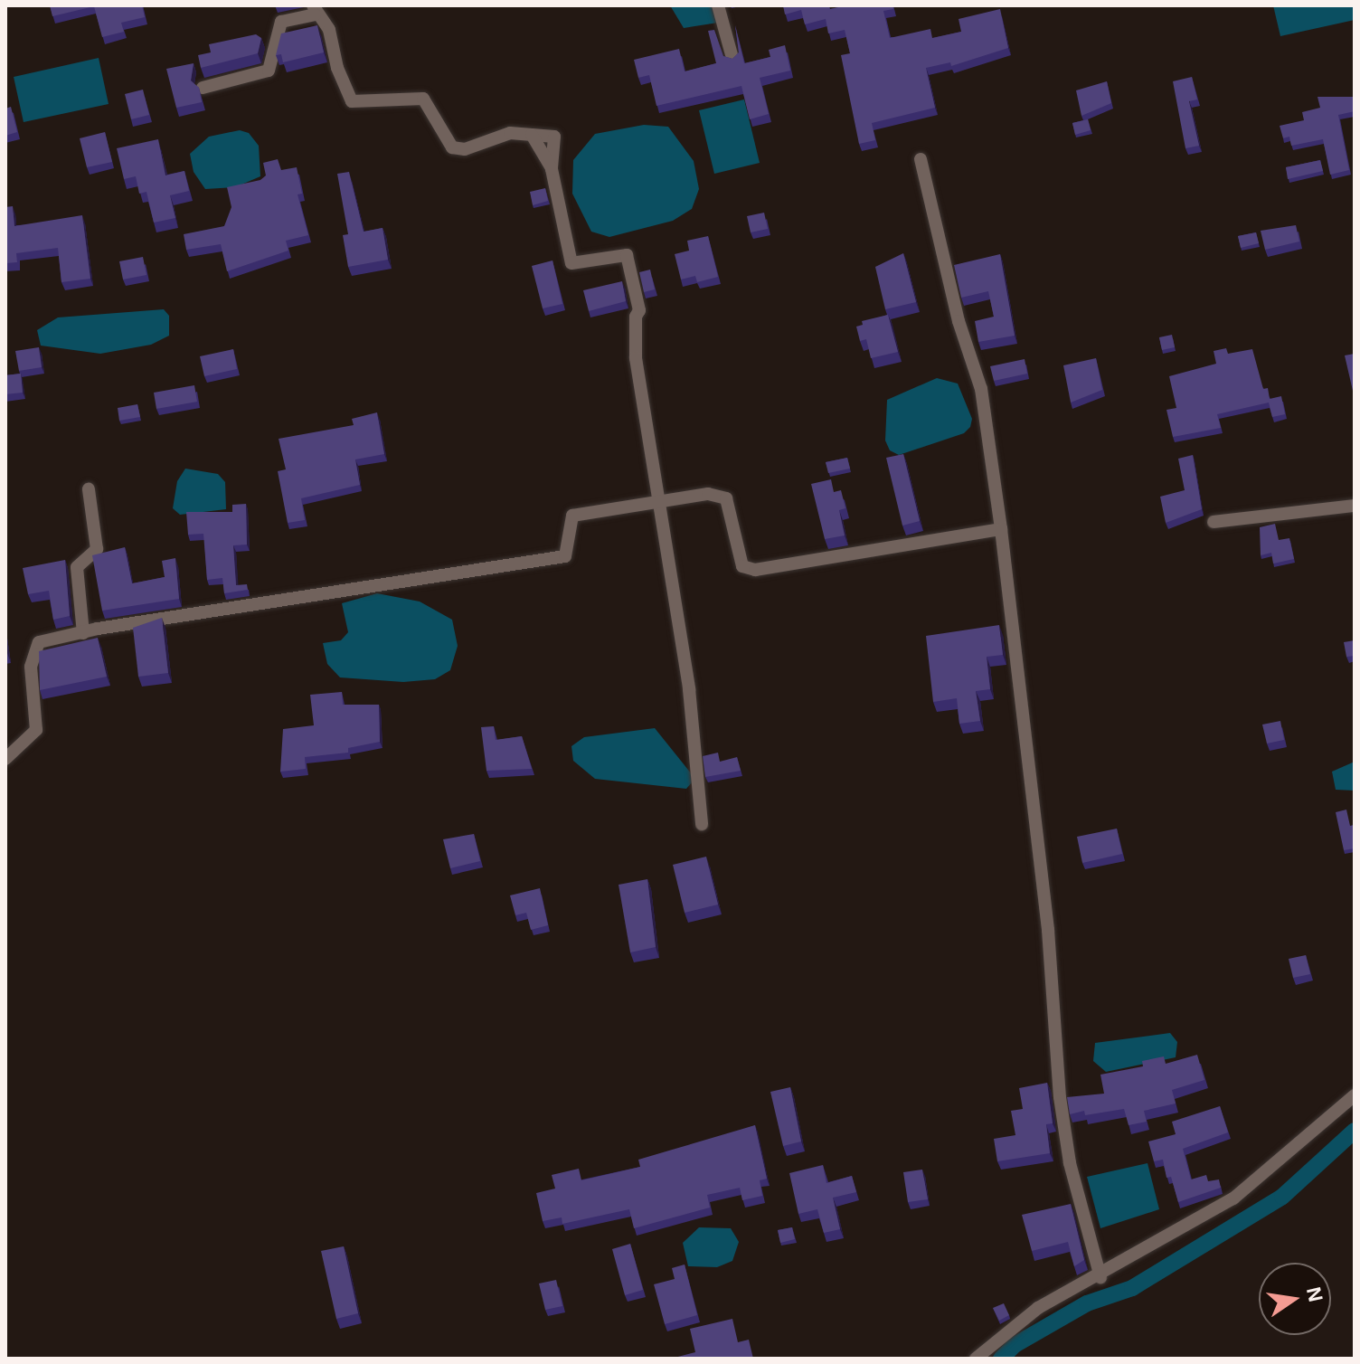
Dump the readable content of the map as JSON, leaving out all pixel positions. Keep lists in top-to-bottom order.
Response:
{
  "north": "right"
}
